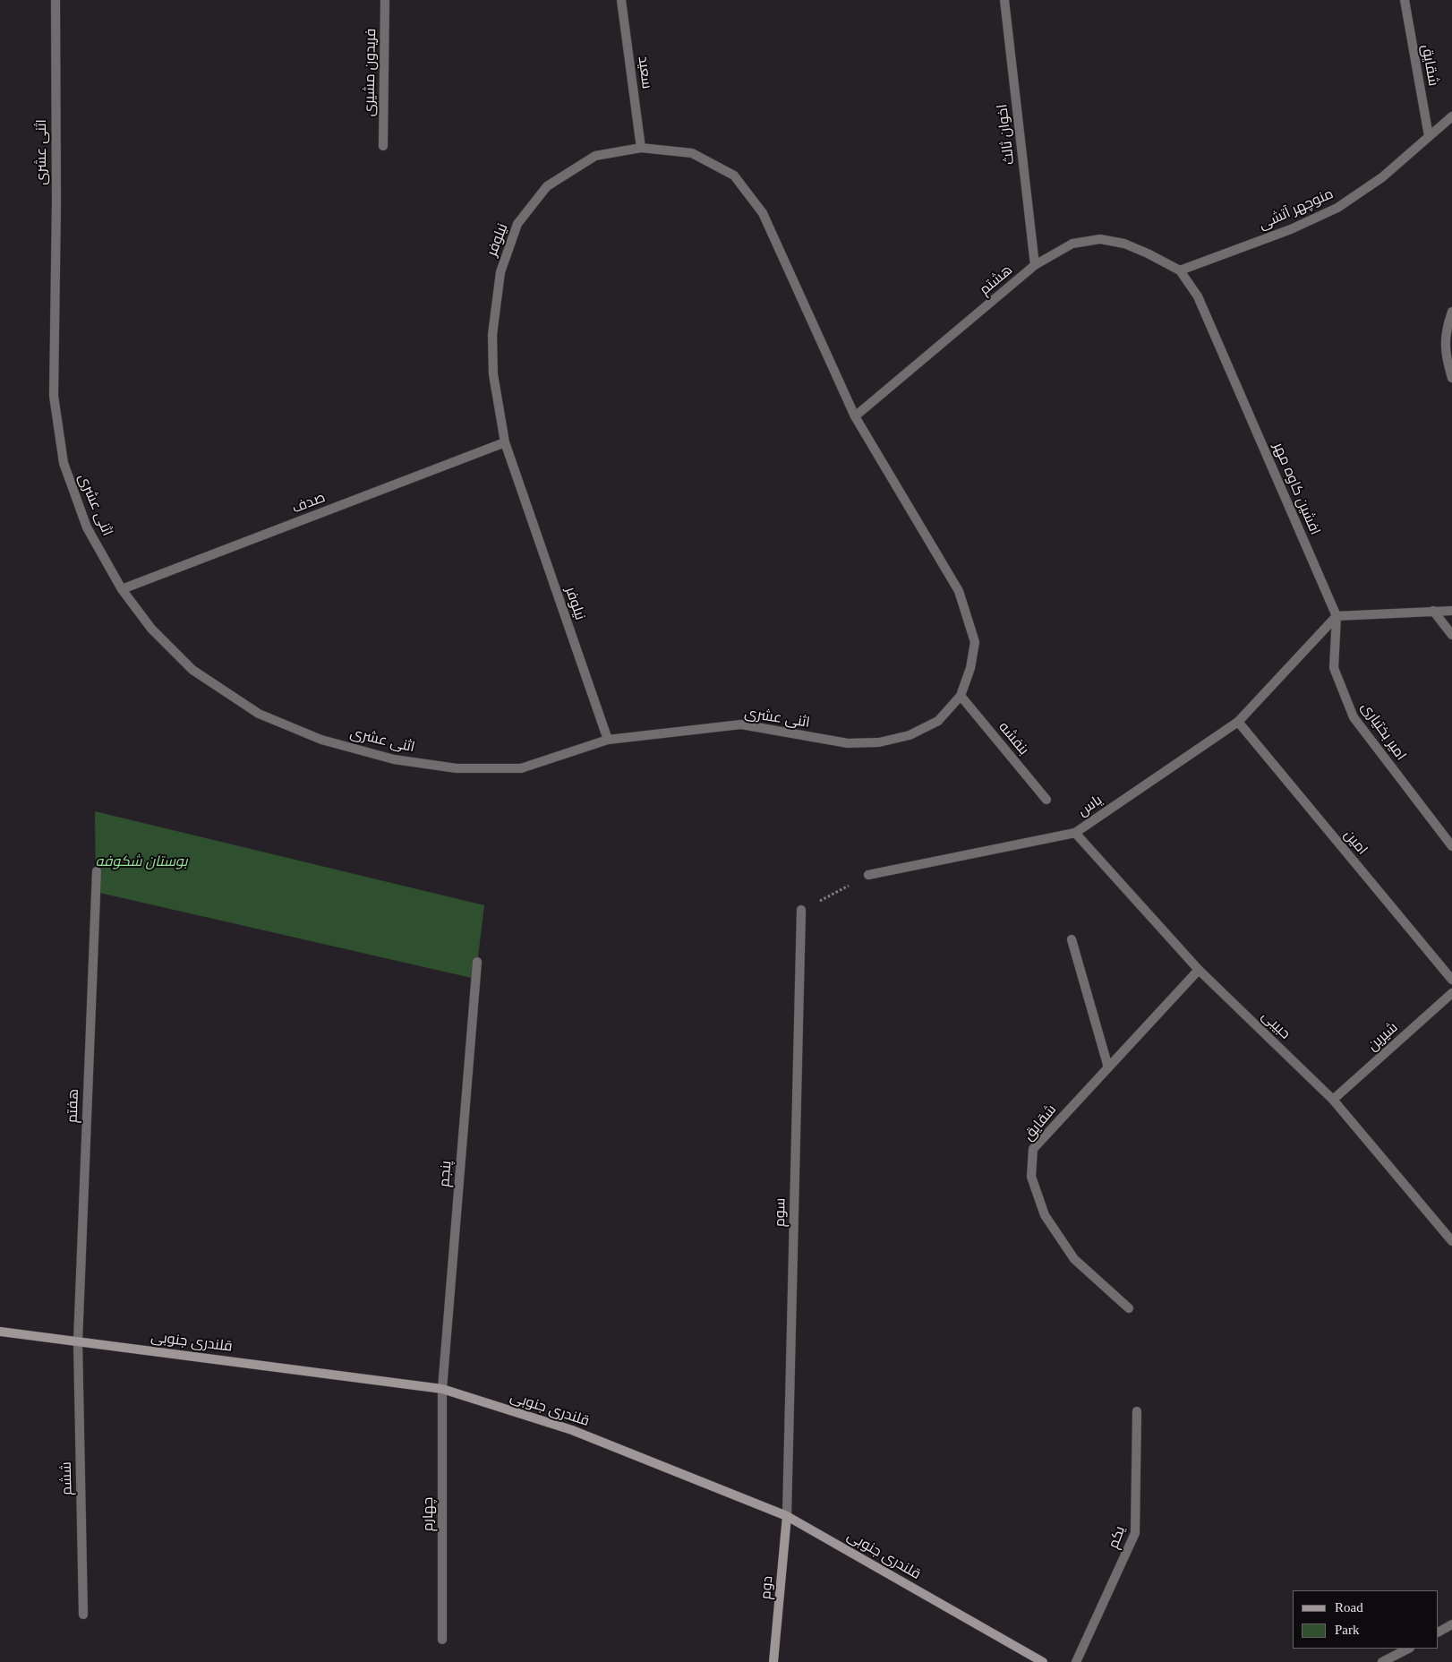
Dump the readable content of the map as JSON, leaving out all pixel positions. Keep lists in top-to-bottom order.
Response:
{
  "streets": {
    "street": [
      "شقایق",
      "فریدون مشیری",
      "سعید",
      "اخوان ثالث",
      "اثنی عشری",
      "منوچهر آتشی",
      "نیلوفر",
      "هشتم",
      "افشین کاوه مهر",
      "صدف",
      "امیر بختیاری",
      "بنفشه",
      "یاس",
      "امین",
      "حبیبی",
      "شیرین",
      "هفتم",
      "پنجم",
      "سوم",
      "قلندری جنوبی",
      "ششم",
      "چهارم",
      "یکم",
      "دوم"
    ]
  },
  "crossings": [
    ["شقایق", "منوچهر آتشی"],
    ["شقایق", "حبیبی"],
    ["سعید", "نیلوفر"],
    ["اخوان ثالث", "هشتم"],
    ["اثنی عشری", "نیلوفر"],
    ["اثنی عشری", "هشتم"],
    ["اثنی عشری", "صدف"],
    ["اثنی عشری", "بنفشه"],
    ["منوچهر آتشی", "هشتم"],
    ["منوچهر آتشی", "افشین کاوه مهر"],
    ["نیلوفر", "هشتم"],
    ["نیلوفر", "صدف"],
    ["هشتم", "افشین کاوه مهر"],
    ["افشین کاوه مهر", "امیر بختیاری"],
    ["افشین کاوه مهر", "یاس"],
    ["امیر بختیاری", "یاس"],
    ["یاس", "امین"],
    ["یاس", "حبیبی"],
    ["حبیبی", "شیرین"],
    ["هفتم", "قلندری جنوبی"],
    ["هفتم", "ششم"],
    ["پنجم", "قلندری جنوبی"],
    ["پنجم", "چهارم"],
    ["سوم", "قلندری جنوبی"],
    ["سوم", "دوم"],
    ["قلندری جنوبی", "ششم"],
    ["قلندری جنوبی", "چهارم"],
    ["قلندری جنوبی", "دوم"]
  ],
  "parks": ["بوستان شکوفه"],
  "legend": ["Road", "Park"]
}
